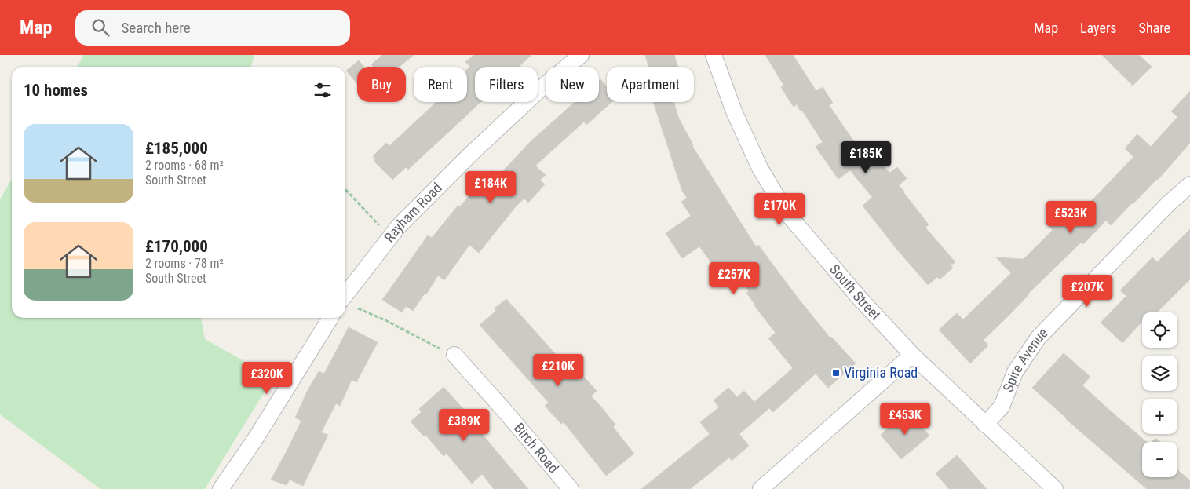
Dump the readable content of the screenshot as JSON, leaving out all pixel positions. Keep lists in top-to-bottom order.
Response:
{
  "streets": {
    "street": [
      "Rayham Road",
      "South Street",
      "Spire Avenue",
      "Birch Road"
    ]
  },
  "crossings": [
    ["South Street", "Spire Avenue"]
  ],
  "places": {
    "transit": ["Virginia Road"]
  },
  "page": {
    "header": "Map",
    "search": "Search here",
    "nav": ["Map", "Layers", "Share"],
    "chip": [
      "Buy",
      "Rent",
      "Filters",
      "New",
      "Apartment"
    ],
    "heading": "10 homes",
    "list": [
      {
        "name": "£185,000",
        "note": "2 rooms · 68 m² · South Street"
      },
      {
        "name": "£170,000",
        "note": "2 rooms · 78 m² · South Street"
      }
    ],
    "price": [
      "£185K",
      "£184K",
      "£170K",
      "£523K",
      "£257K",
      "£207K",
      "£210K",
      "£320K",
      "£453K",
      "£389K"
    ],
    "map_buttons": ["+", "−"]
  }
}
